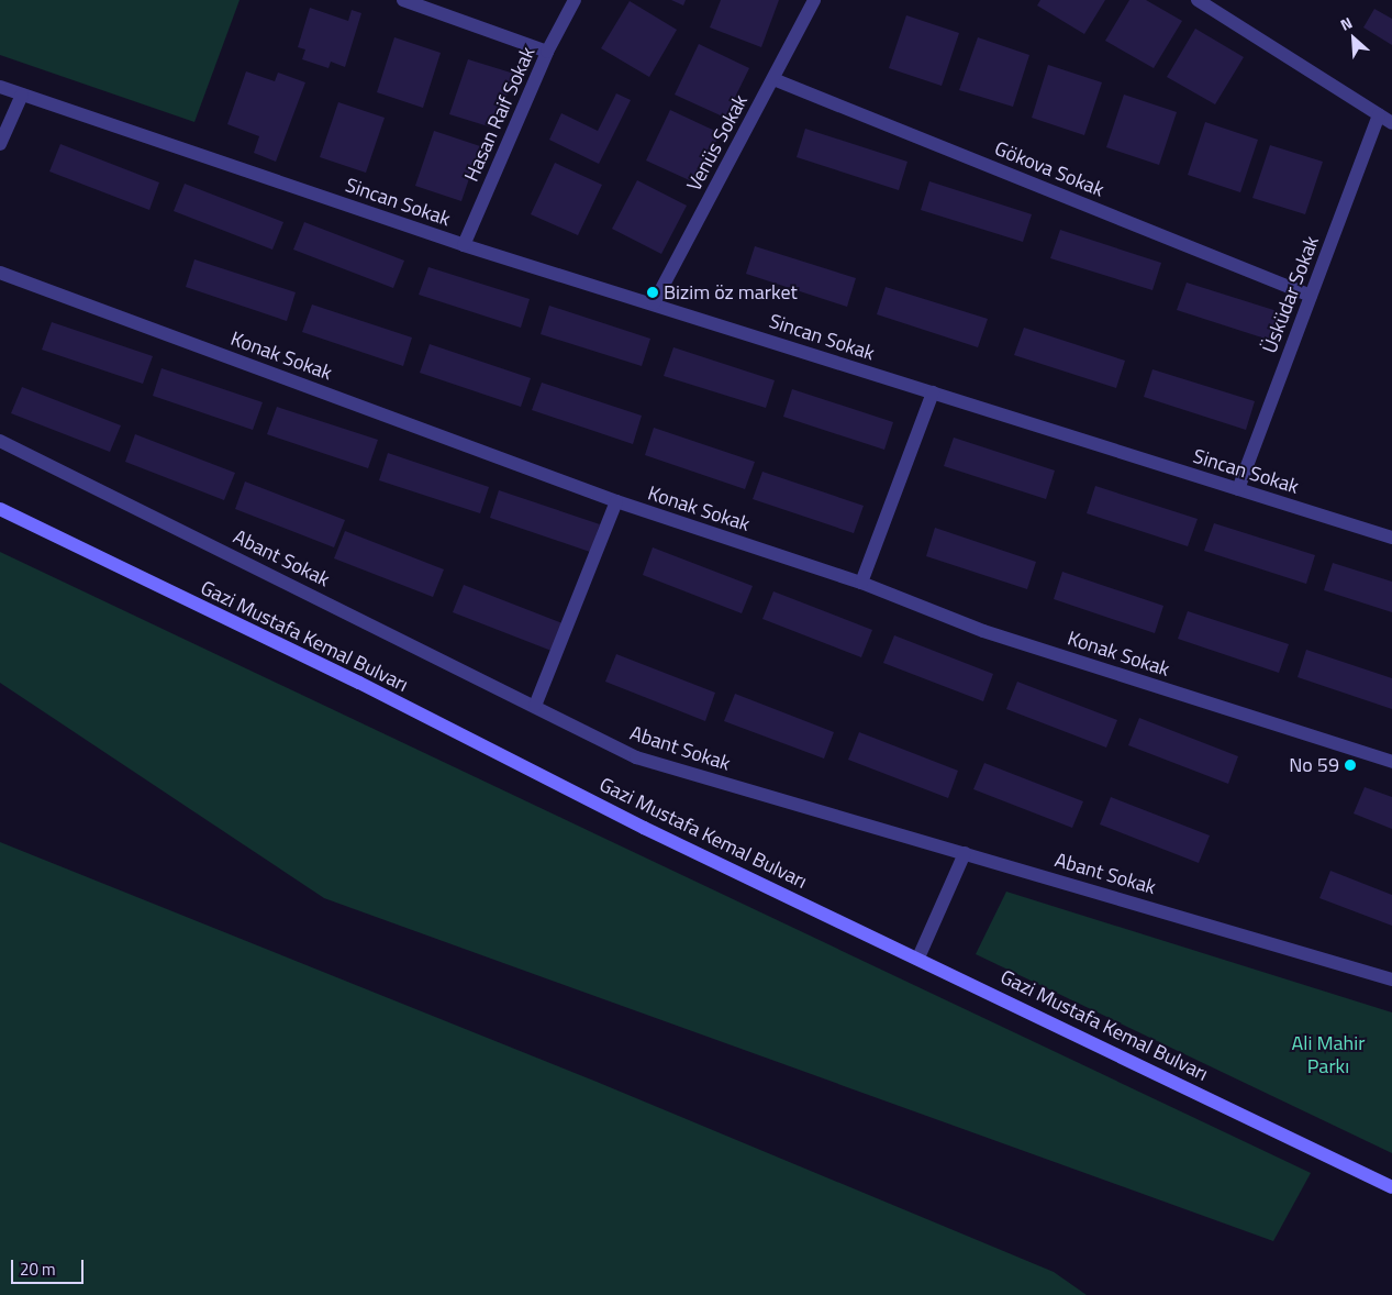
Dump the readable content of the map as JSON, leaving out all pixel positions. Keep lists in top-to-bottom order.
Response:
{
  "streets": {
    "main road": ["Gazi Mustafa Kemal Bulvarı"],
    "street": [
      "Hasan Raif Sokak",
      "Venüs Sokak",
      "Gökova Sokak",
      "Sincan Sokak",
      "Üsküdar Sokak",
      "Konak Sokak",
      "Abant Sokak"
    ]
  },
  "crossings": [
    ["Hasan Raif Sokak", "Sincan Sokak"],
    ["Venüs Sokak", "Gökova Sokak"],
    ["Venüs Sokak", "Sincan Sokak"],
    ["Gökova Sokak", "Üsküdar Sokak"],
    ["Sincan Sokak", "Üsküdar Sokak"]
  ],
  "parks": ["Ali Mahir Parkı"],
  "places": ["Bizim öz market", "No 59"],
  "scale_bar": "20 m",
  "north": "top left"
}
